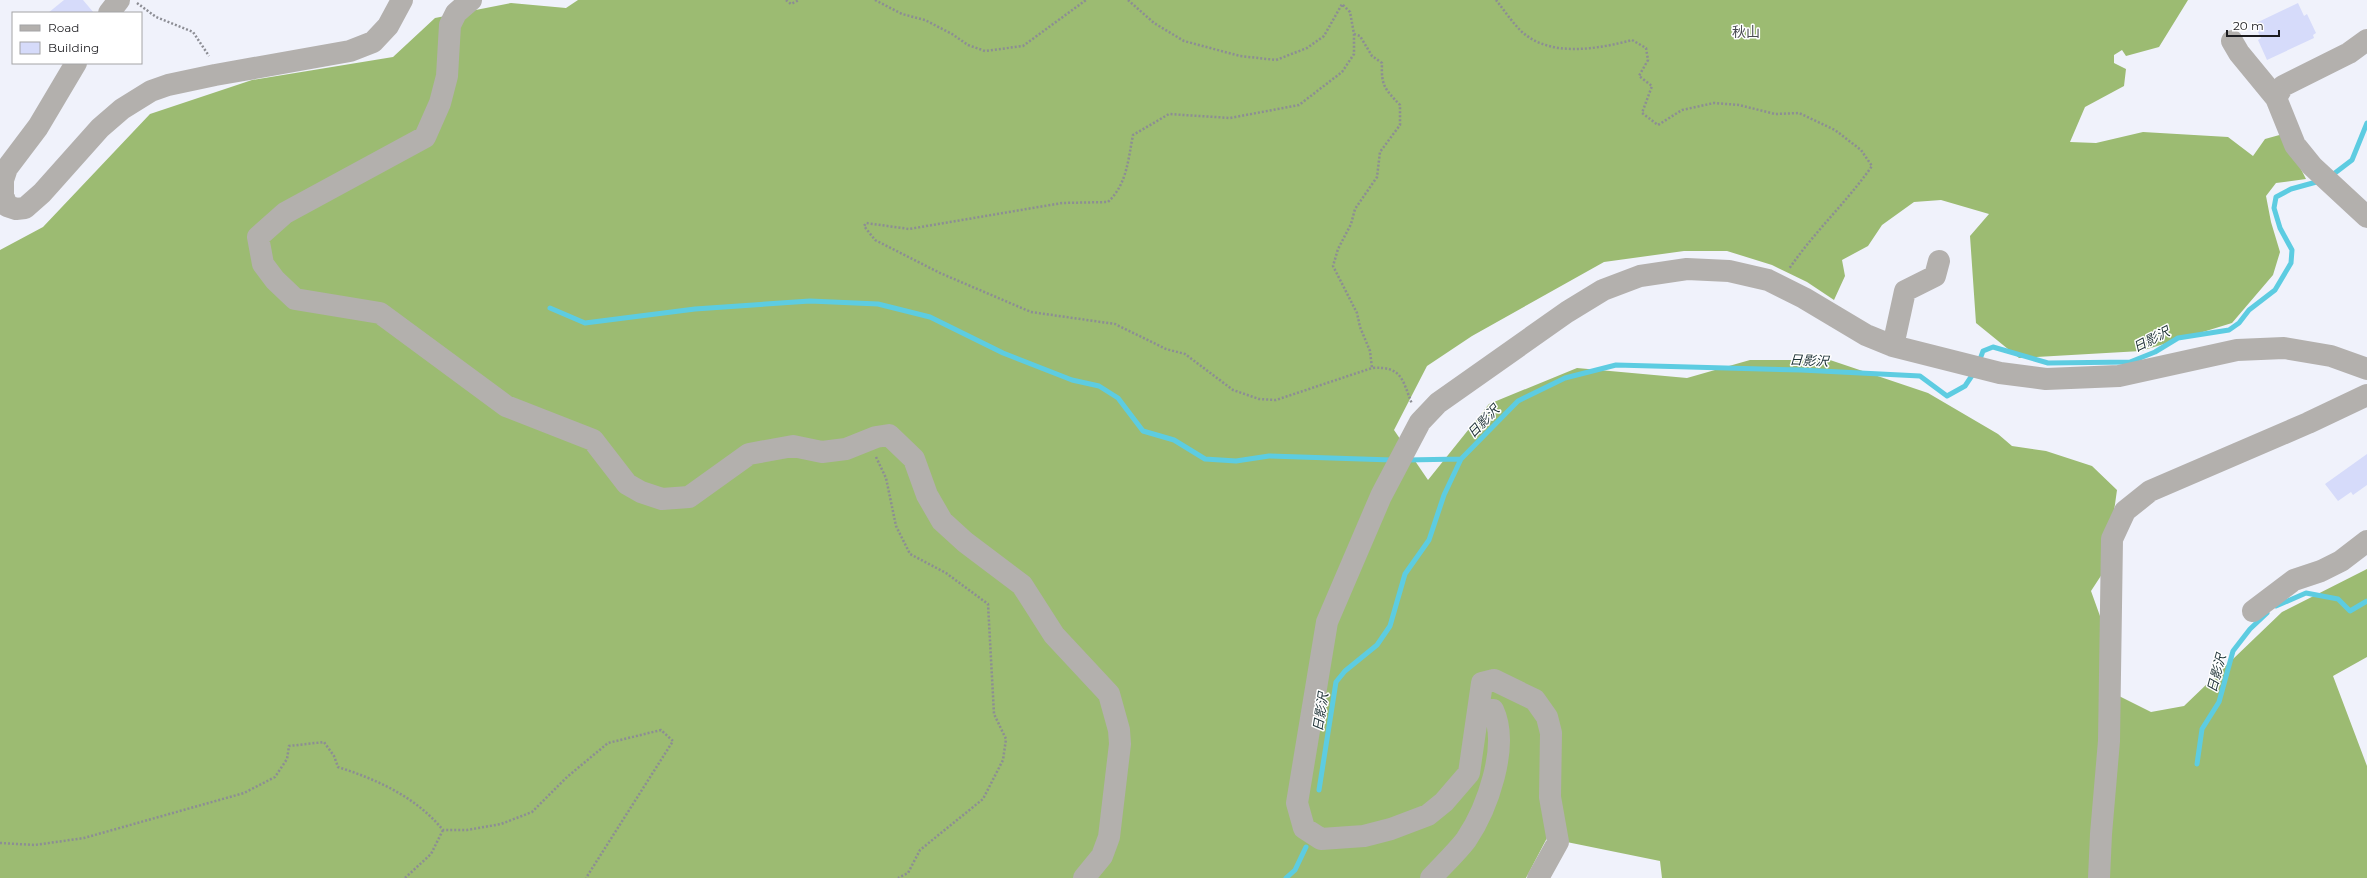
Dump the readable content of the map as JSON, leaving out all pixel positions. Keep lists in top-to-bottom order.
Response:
{
  "districts": ["秋山"],
  "water": ["日影沢"],
  "legend": ["Road", "Building"],
  "scale_bar": "20 m"
}
